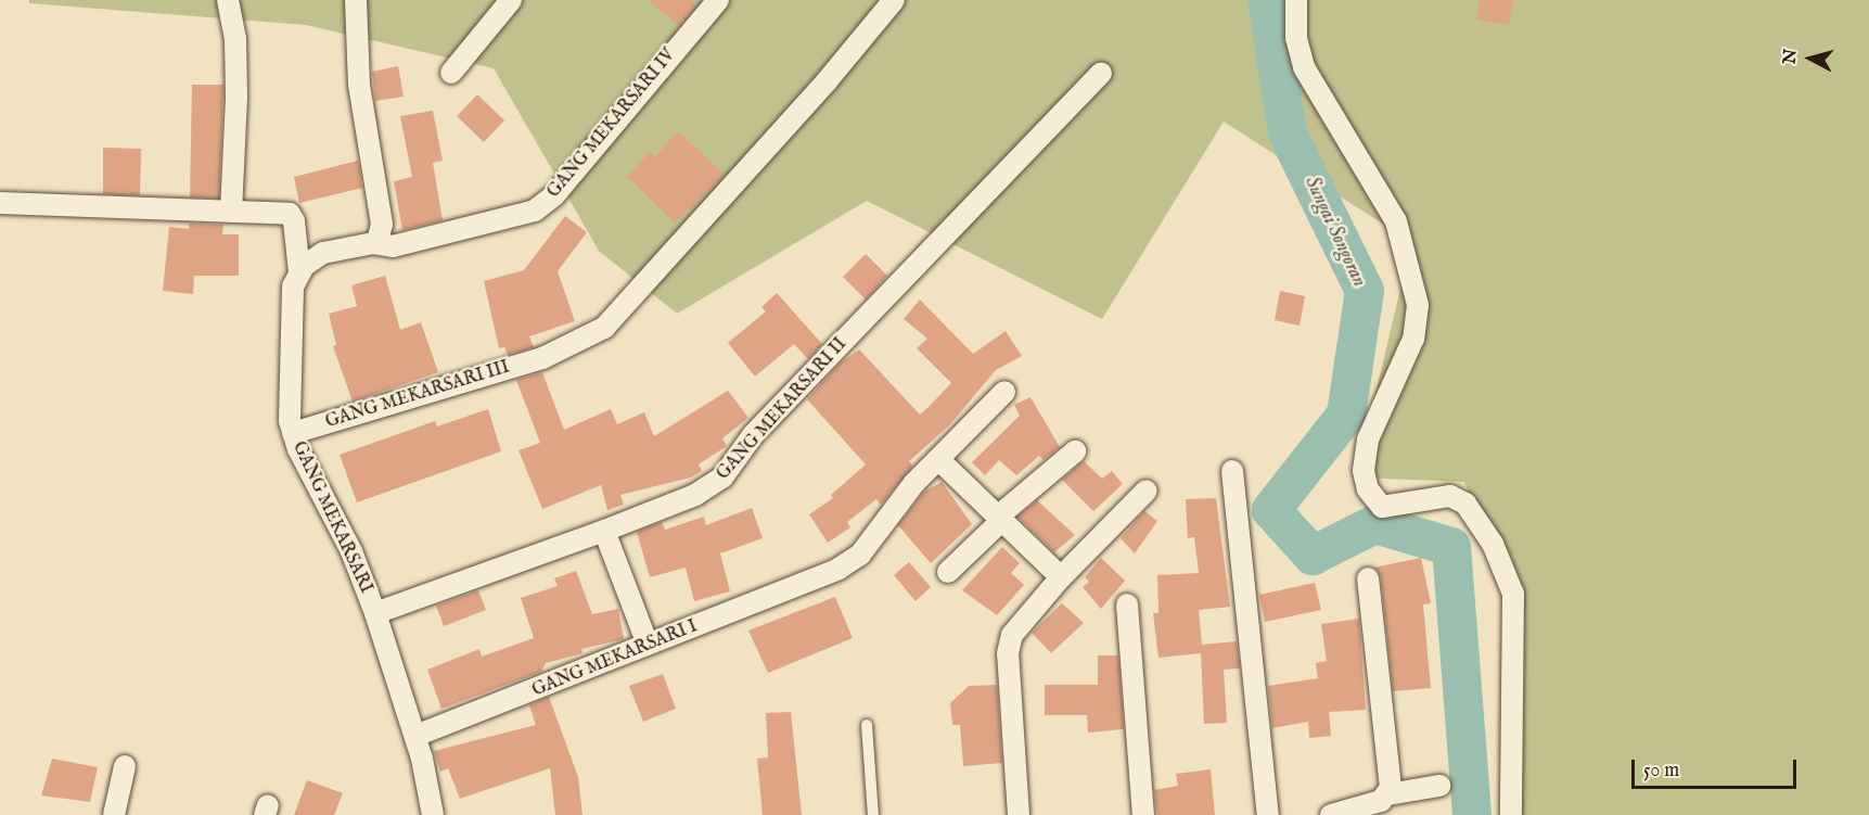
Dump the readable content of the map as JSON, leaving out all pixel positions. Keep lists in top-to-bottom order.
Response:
{
  "streets": {
    "street": [
      "GANG MEKARSARI IV",
      "GANG MEKARSARI III",
      "GANG MEKARSARI II",
      "GANG MEKARSARI",
      "GANG MEKARSARI I"
    ]
  },
  "crossings": [
    ["GANG MEKARSARI IV", "GANG MEKARSARI"],
    ["GANG MEKARSARI III", "GANG MEKARSARI"],
    ["GANG MEKARSARI II", "GANG MEKARSARI"],
    ["GANG MEKARSARI", "GANG MEKARSARI I"]
  ],
  "water": ["Sungai Songoran"],
  "scale_bar": "50 m",
  "north": "left"
}
